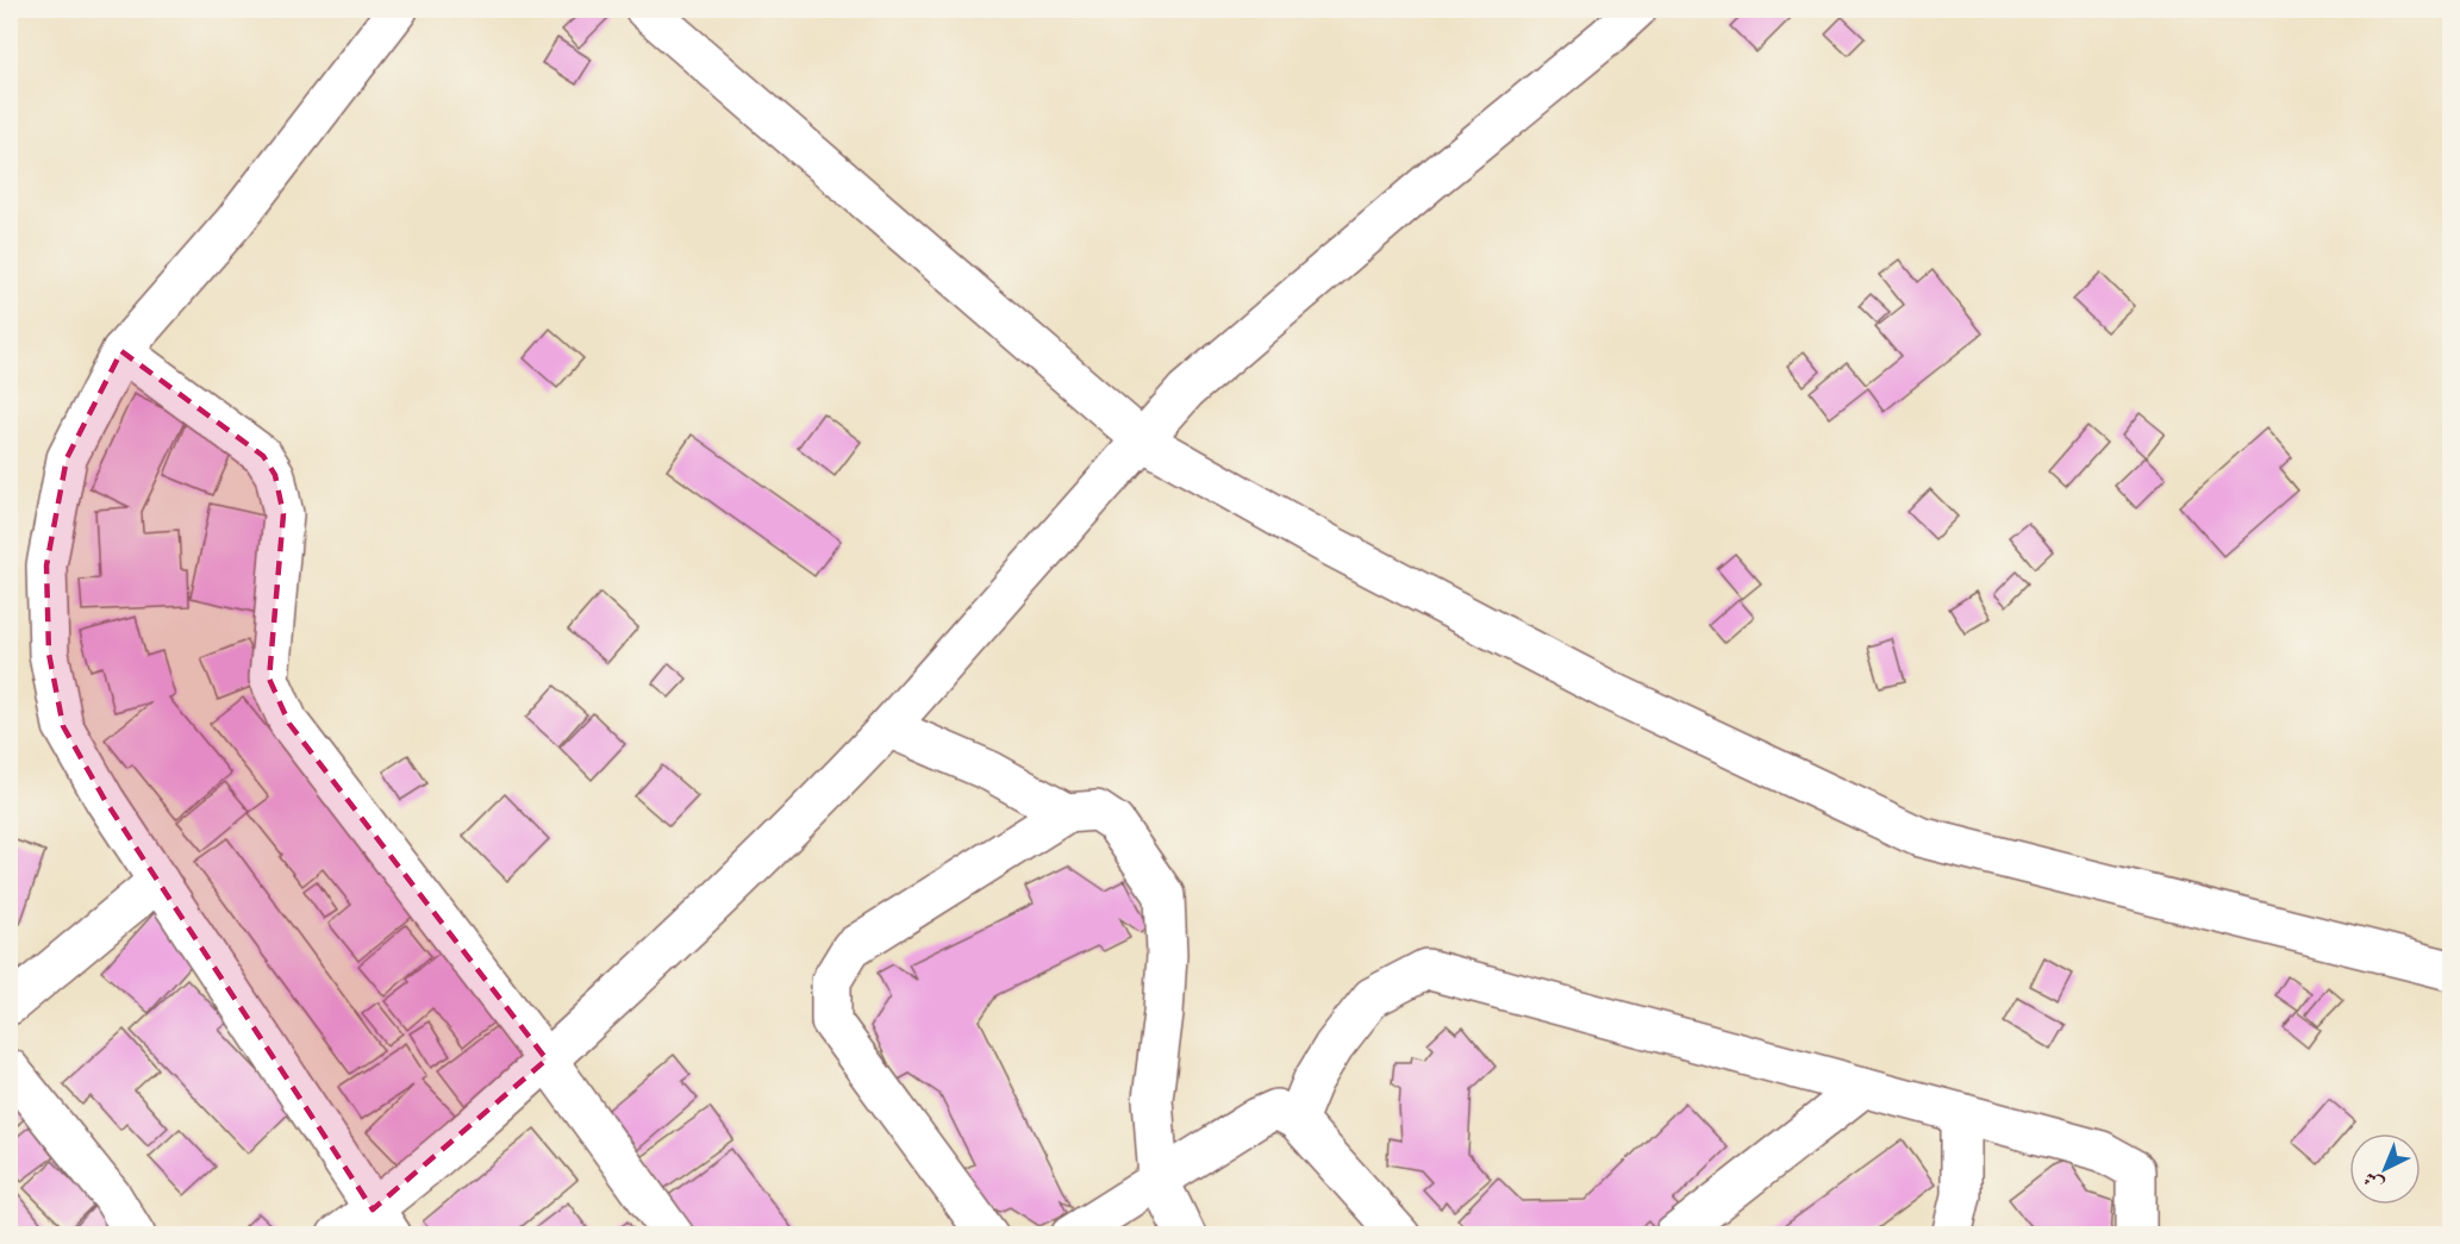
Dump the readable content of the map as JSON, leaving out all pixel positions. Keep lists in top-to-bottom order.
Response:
{
  "north": "bottom left"
}
